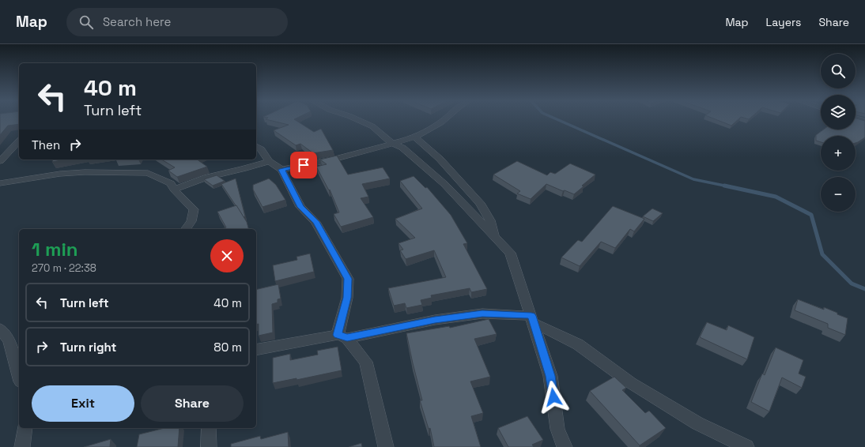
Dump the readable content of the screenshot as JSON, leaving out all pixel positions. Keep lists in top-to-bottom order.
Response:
{
  "page": {
    "header": "Map",
    "search": "Search here",
    "nav": ["Map", "Layers", "Share"],
    "map_buttons": ["+", "−"],
    "turn": ["40 m", "Turn left"],
    "then": "Then",
    "heading": ["1 min", "270 m · 22:38"],
    "list": [
      {
        "name": "Turn left",
        "value": "40 m"
      },
      {
        "name": "Turn right",
        "value": "80 m"
      }
    ],
    "buttons": ["Exit", "Share"]
  }
}
